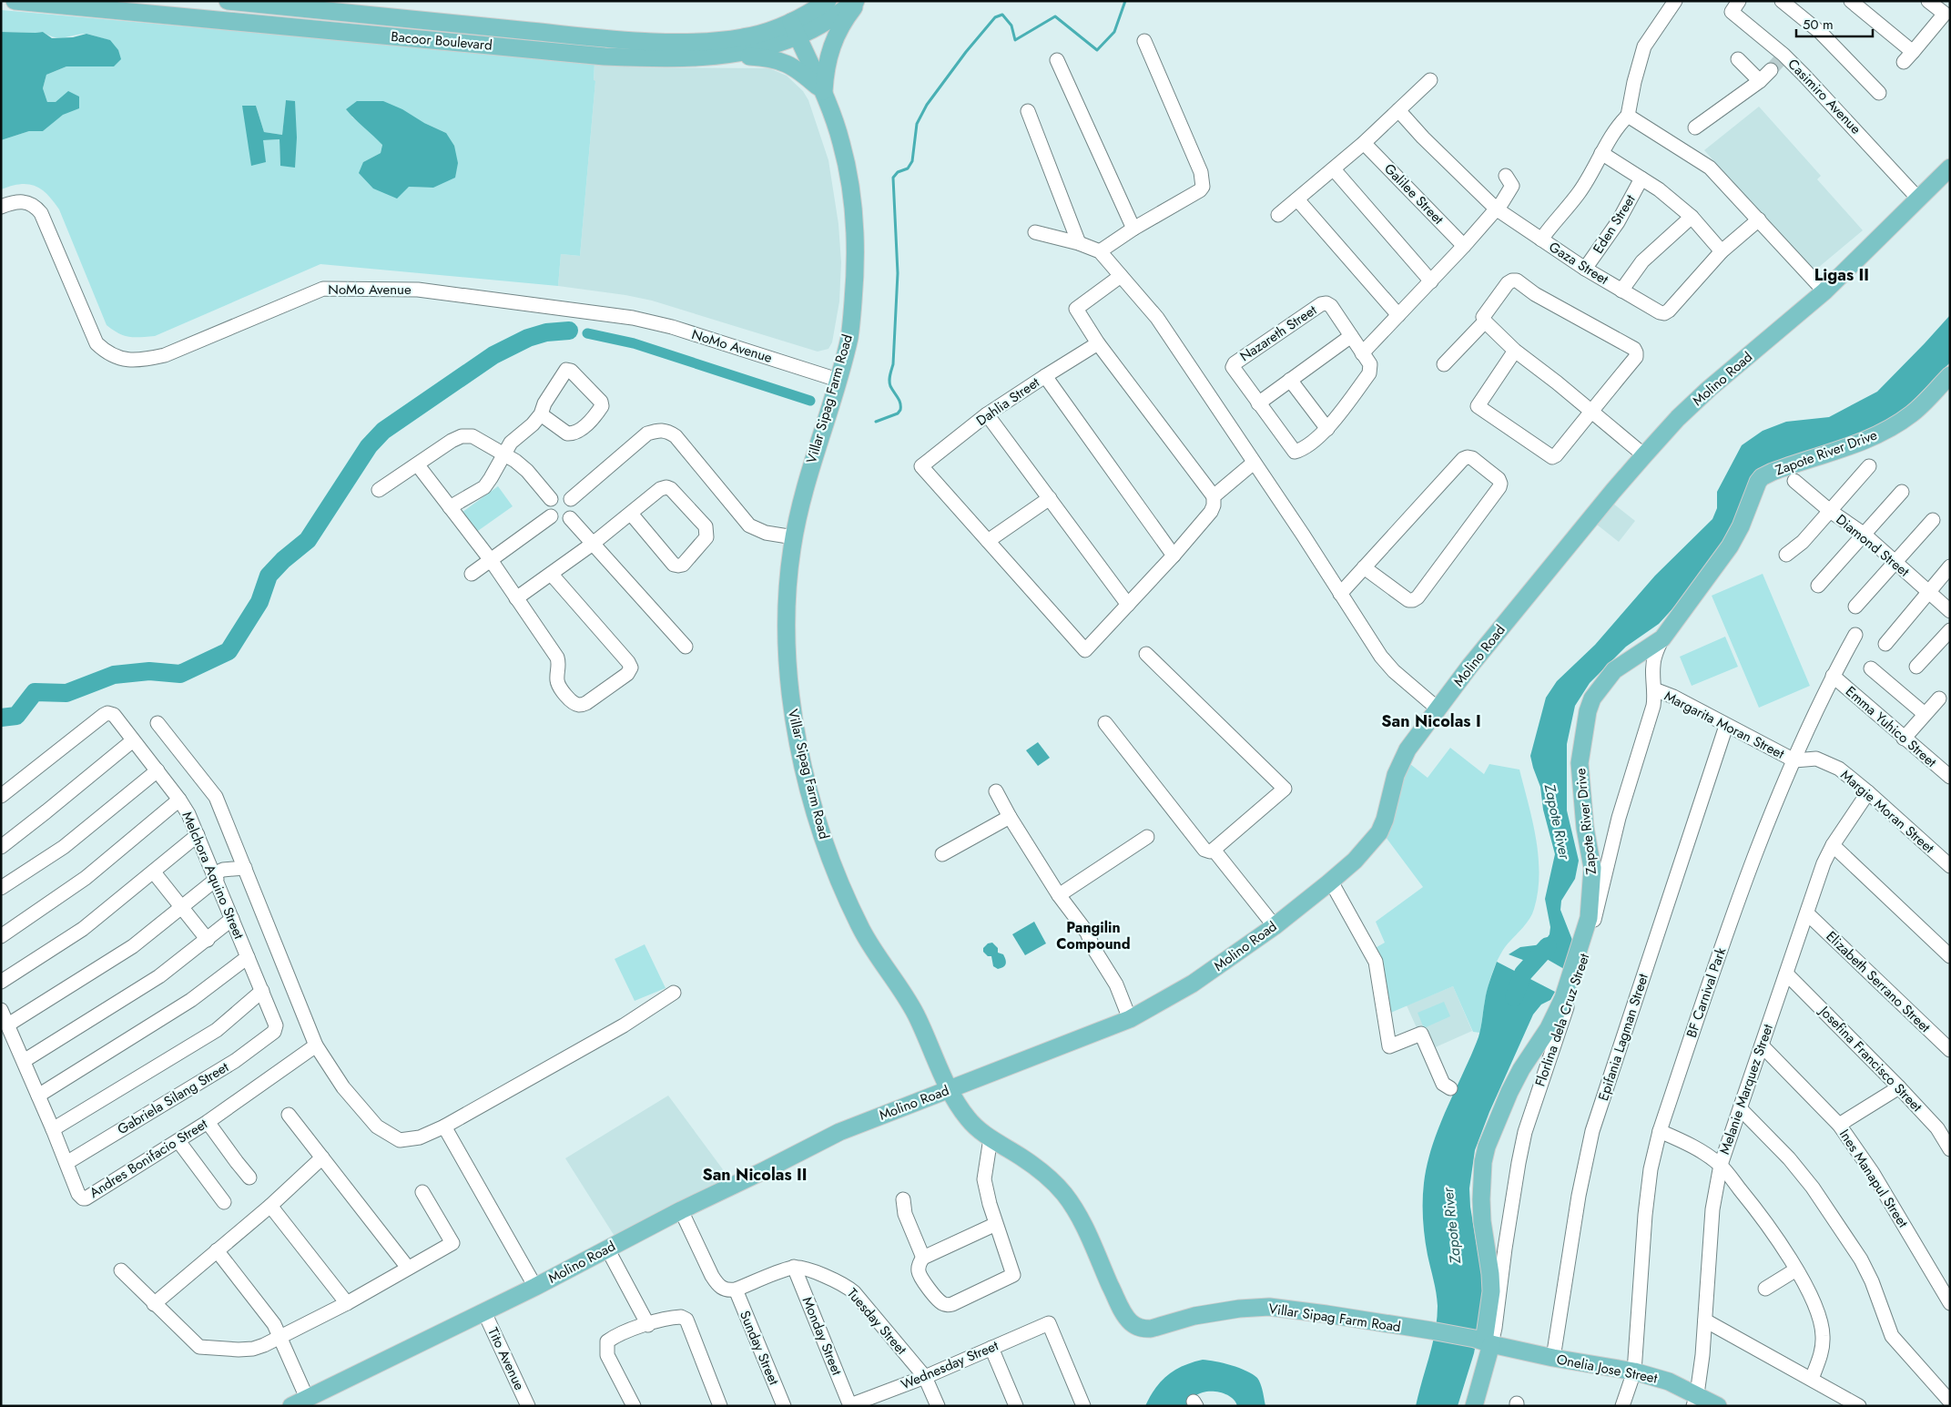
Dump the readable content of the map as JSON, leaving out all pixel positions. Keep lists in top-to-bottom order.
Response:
{
  "streets": {
    "main road": [
      "Bacoor Boulevard",
      "Molino Road",
      "Villar Sipag Farm Road",
      "Zapote River Drive",
      "Florlina dela Cruz Street",
      "Onelia Jose Street"
    ],
    "street": [
      "Casimiro Avenue",
      "Galilee Street",
      "Eden Street",
      "Gaza Street",
      "NoMo Avenue",
      "Nazareth Street",
      "Dahlia Street",
      "Diamond Street",
      "Margarita Moran Street",
      "Emma Yuhico Street",
      "Margie Moran Street",
      "Melchora Aquino Street",
      "Elizabeth Serrano Street",
      "BF Carnival Park",
      "Epifania Lagman Street",
      "Josefina Francisco Street",
      "Melanie Marquez Street",
      "Gabriela Silang Street",
      "Andres Bonifacio Street",
      "Ines Manapul Street",
      "Tuesday Street",
      "Monday Street",
      "Sunday Street",
      "Tito Avenue",
      "Wednesday Street"
    ]
  },
  "crossings": [
    ["Bacoor Boulevard", "Villar Sipag Farm Road"],
    ["Casimiro Avenue", "Molino Road"],
    ["Eden Street", "Gaza Street"],
    ["NoMo Avenue", "Villar Sipag Farm Road"],
    ["Molino Road", "Villar Sipag Farm Road"],
    ["Molino Road", "Tito Avenue"],
    ["Villar Sipag Farm Road", "Zapote River Drive"],
    ["Villar Sipag Farm Road", "Florlina dela Cruz Street"],
    ["Villar Sipag Farm Road", "Onelia Jose Street"],
    ["Zapote River Drive", "Florlina dela Cruz Street"],
    ["Zapote River Drive", "Onelia Jose Street"],
    ["Margarita Moran Street", "Margie Moran Street"],
    ["Margarita Moran Street", "BF Carnival Park"],
    ["Margarita Moran Street", "Florlina dela Cruz Street"],
    ["Margarita Moran Street", "Epifania Lagman Street"],
    ["Emma Yuhico Street", "BF Carnival Park"],
    ["Margie Moran Street", "BF Carnival Park"],
    ["Margie Moran Street", "Melanie Marquez Street"],
    ["Melchora Aquino Street", "Gabriela Silang Street"],
    ["Elizabeth Serrano Street", "Melanie Marquez Street"],
    ["BF Carnival Park", "Onelia Jose Street"],
    ["Florlina dela Cruz Street", "Onelia Jose Street"],
    ["Epifania Lagman Street", "Onelia Jose Street"],
    ["Josefina Francisco Street", "Melanie Marquez Street"],
    ["Melanie Marquez Street", "Ines Manapul Street"],
    ["Melanie Marquez Street", "Onelia Jose Street"],
    ["Gabriela Silang Street", "Andres Bonifacio Street"],
    ["Tuesday Street", "Monday Street"],
    ["Tuesday Street", "Wednesday Street"],
    ["Monday Street", "Wednesday Street"]
  ],
  "districts": [
    "Ligas II",
    "San Nicolas I",
    "Pangilin Compound",
    "San Nicolas II"
  ],
  "water": ["Zapote River"],
  "scale_bar": "50 m"
}
